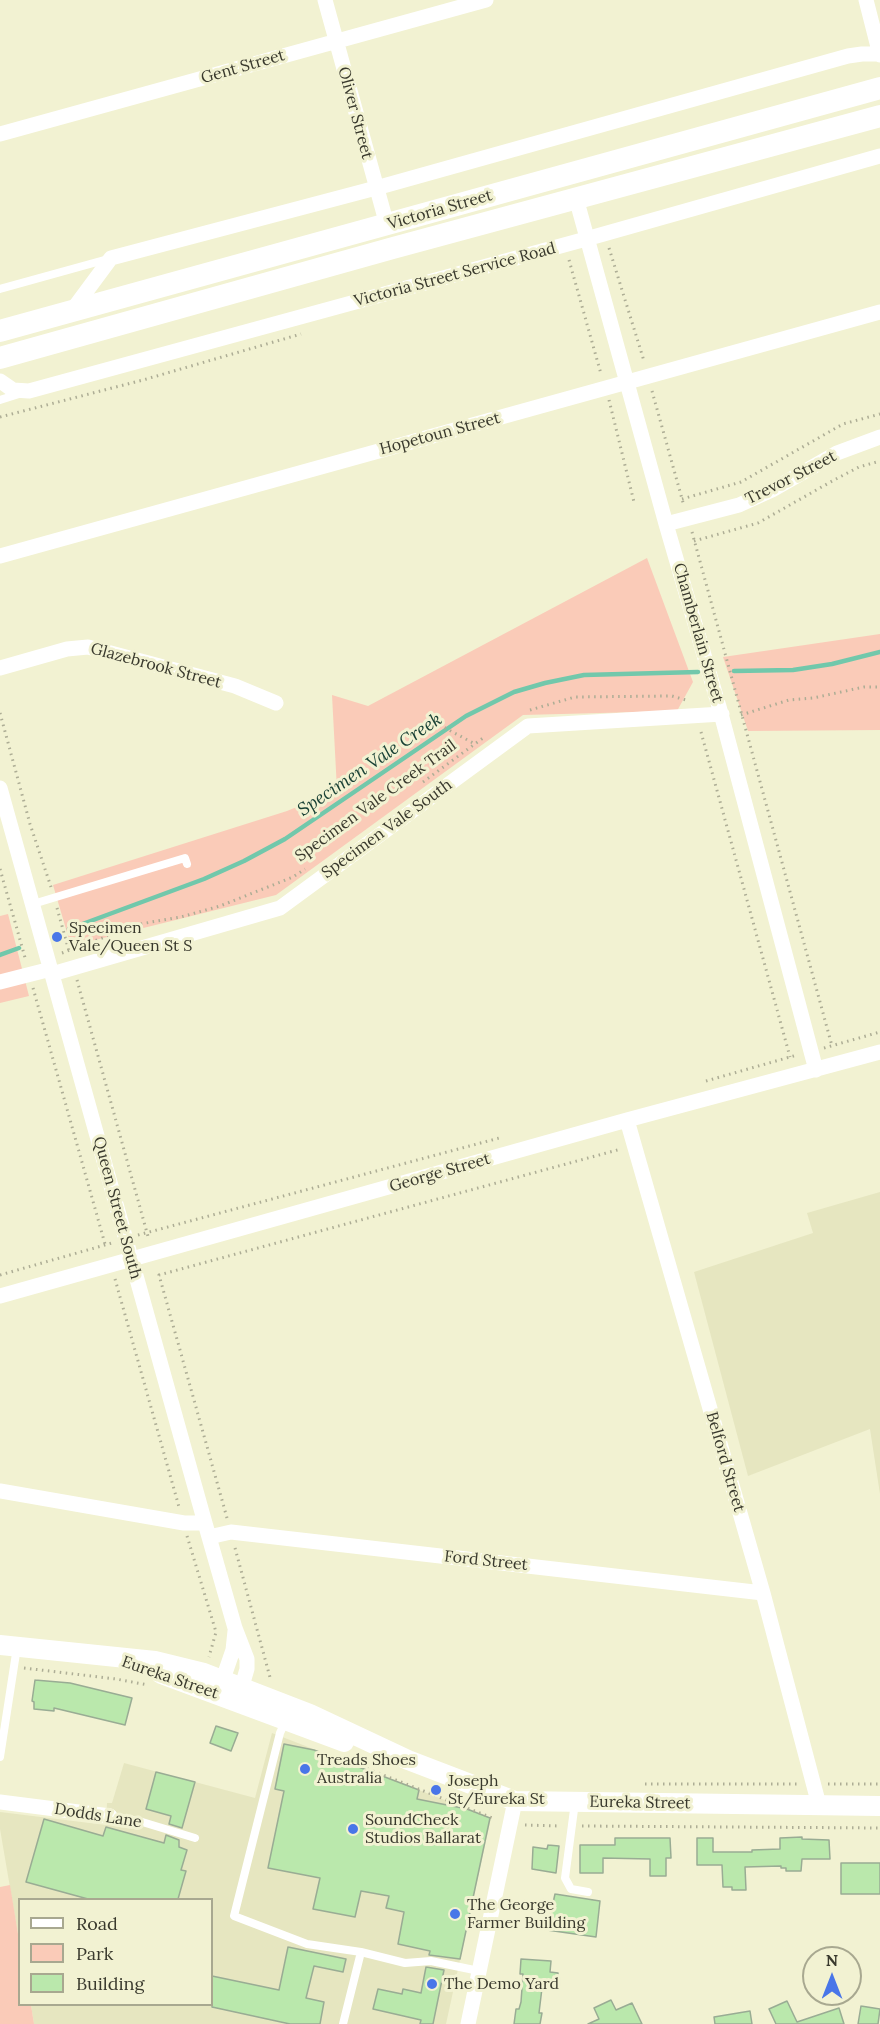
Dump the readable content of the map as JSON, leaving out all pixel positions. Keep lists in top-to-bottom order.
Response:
{
  "streets": {
    "main road": ["Victoria Street"],
    "street": [
      "Gent Street",
      "Oliver Street",
      "Victoria Street Service Road",
      "Hopetoun Street",
      "Trevor Street",
      "Chamberlain Street",
      "Glazebrook Street",
      "Specimen Vale South",
      "George Street",
      "Queen Street South",
      "Belford Street",
      "Ford Street",
      "Eureka Street",
      "Dodds Lane"
    ],
    "path": ["Specimen Vale Creek Trail"]
  },
  "crossings": [
    ["Gent Street", "Oliver Street"],
    ["Oliver Street", "Victoria Street"],
    ["Victoria Street", "Chamberlain Street"],
    ["Victoria Street Service Road", "Chamberlain Street"],
    ["Hopetoun Street", "Chamberlain Street"],
    ["Trevor Street", "Chamberlain Street"],
    ["Chamberlain Street", "Specimen Vale South"],
    ["Chamberlain Street", "George Street"],
    ["Specimen Vale South", "Queen Street South"],
    ["George Street", "Queen Street South"],
    ["George Street", "Belford Street"],
    ["Queen Street South", "Ford Street"],
    ["Queen Street South", "Eureka Street"],
    ["Belford Street", "Ford Street"],
    ["Belford Street", "Eureka Street"]
  ],
  "water": ["Specimen Vale Creek"],
  "places": [
    "Specimen Vale/Queen St S",
    "Treads Shoes Australia",
    "Joseph St/Eureka St",
    "SoundCheck Studios Ballarat",
    "The George Farmer Building",
    "The Demo Yard"
  ],
  "legend": ["Road", "Park", "Building"],
  "north": "top"
}
